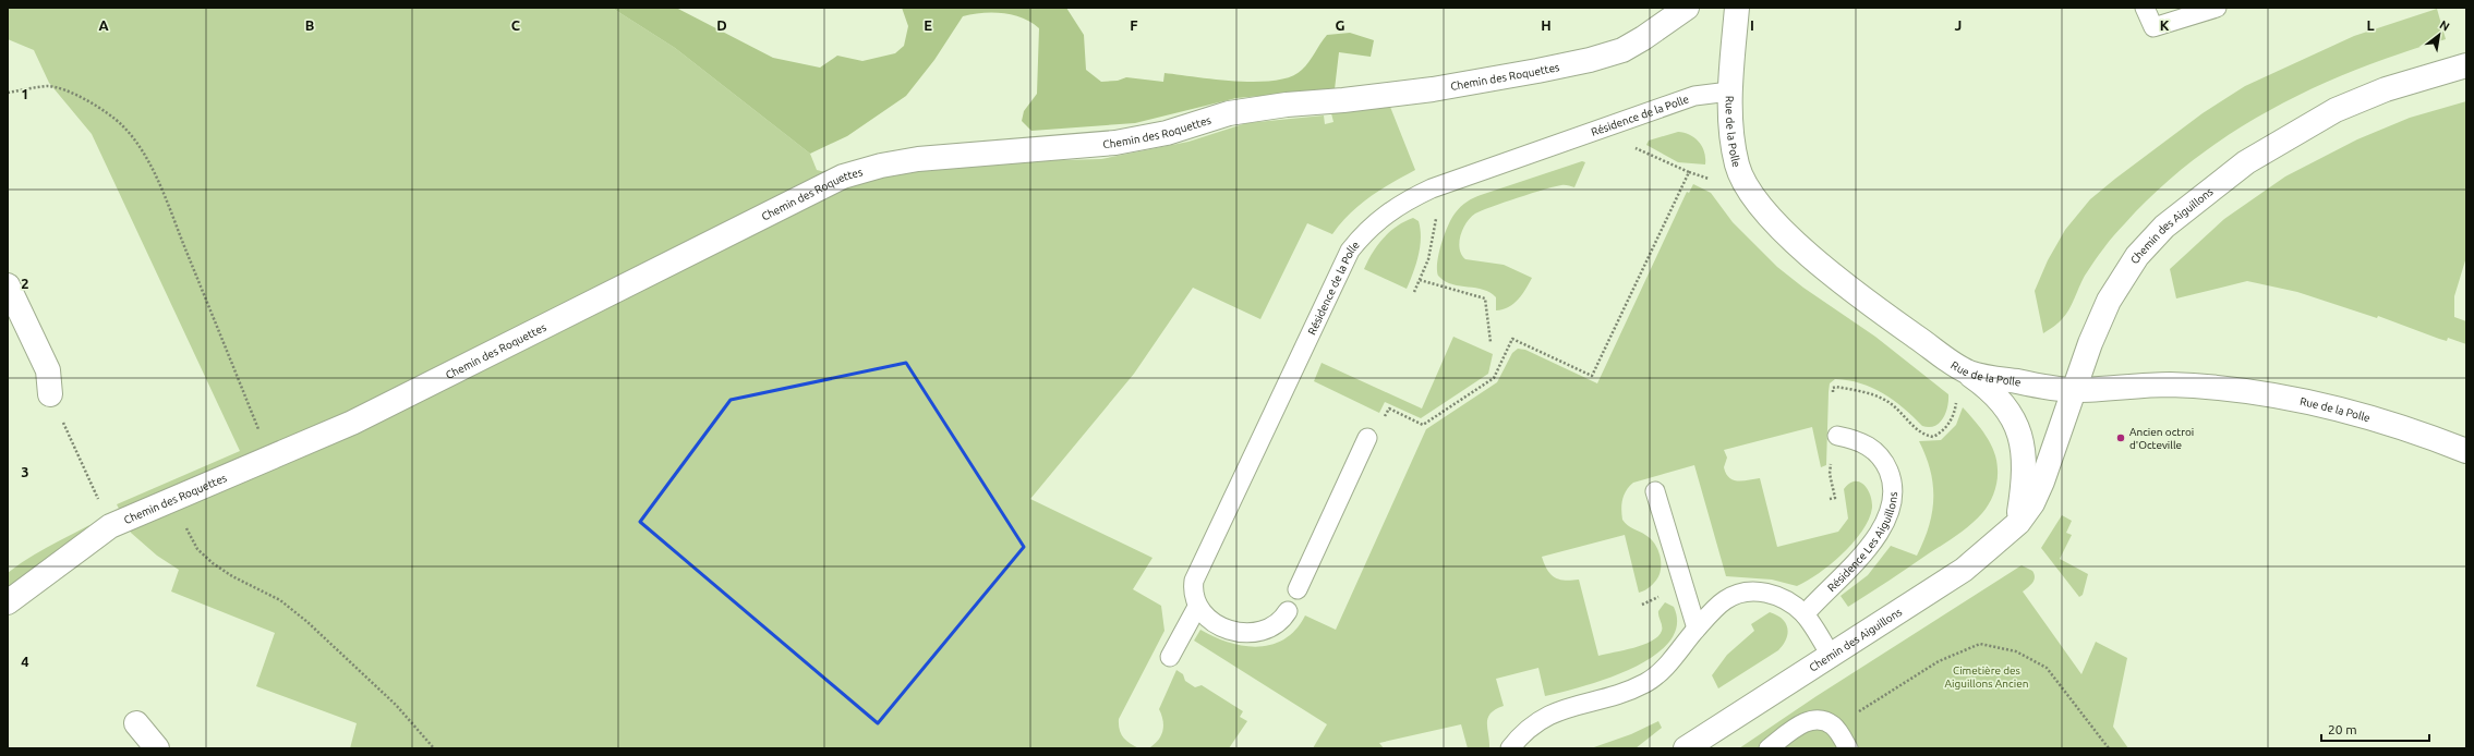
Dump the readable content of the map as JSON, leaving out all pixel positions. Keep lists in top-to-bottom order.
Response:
{
  "streets": {
    "street": ["Chemin des Roquettes", "Rue de la Polle", "Chemin des Aiguillons"],
    "lane": ["Résidence de la Polle", "Résidence Les Aiguillons"]
  },
  "crossings": [
    ["Résidence de la Polle", "Rue de la Polle"],
    ["Rue de la Polle", "Chemin des Aiguillons"]
  ],
  "parks": ["Cimetière des Aiguillons Ancien"],
  "places": ["Ancien octroi d'Octeville"],
  "scale_bar": "20 m",
  "north": "top right",
  "grid": {
    "columns": [
      "A",
      "B",
      "C",
      "D",
      "E",
      "F",
      "G",
      "H",
      "I",
      "J",
      "K",
      "L"
    ],
    "rows": [
      "1",
      "2",
      "3",
      "4"
    ]
  }
}
